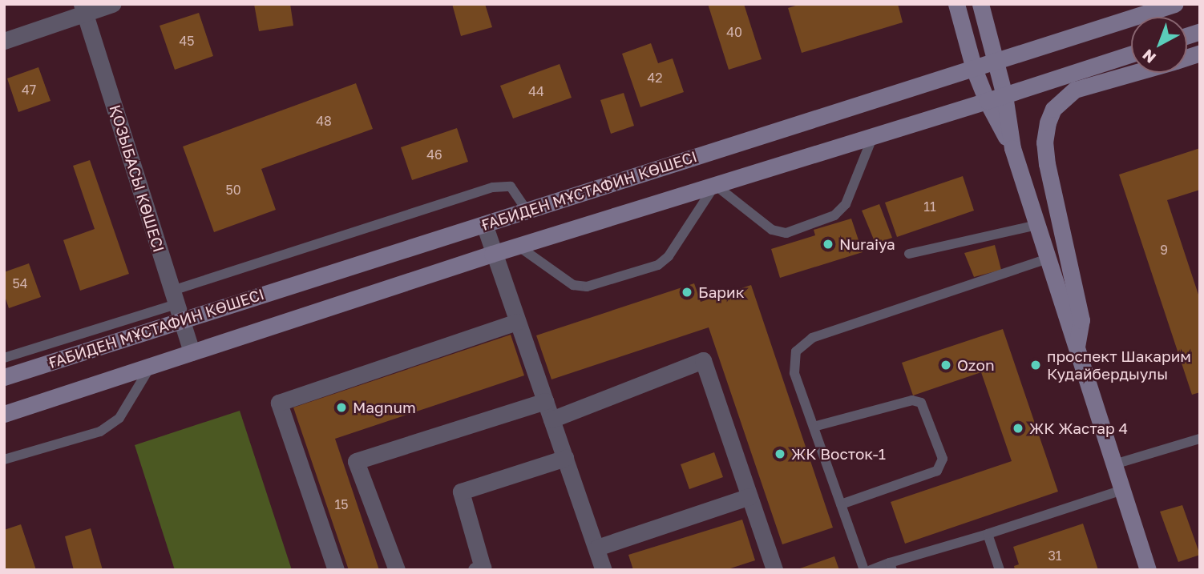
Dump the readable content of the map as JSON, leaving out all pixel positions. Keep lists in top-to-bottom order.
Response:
{
  "streets": {
    "street": ["ҚОЗЫБАСЫ КӨШЕСІ", "ҒАБИДЕН МҰСТАФИН КӨШЕСІ"]
  },
  "crossings": [
    ["ҚОЗЫБАСЫ КӨШЕСІ", "ҒАБИДЕН МҰСТАФИН КӨШЕСІ"]
  ],
  "places": [
    "Nuraiya",
    "Барик",
    "Ozon",
    "проспект Шaкaрим Кудайбердыулы",
    "Magnum",
    "ЖК Жастар 4",
    "ЖК Восток-1"
  ],
  "house_numbers": [
    "40",
    "45",
    "42",
    "47",
    "44",
    "48",
    "46",
    "50",
    "11",
    "9",
    "54",
    "15",
    "31"
  ],
  "north": "bottom left"
}
